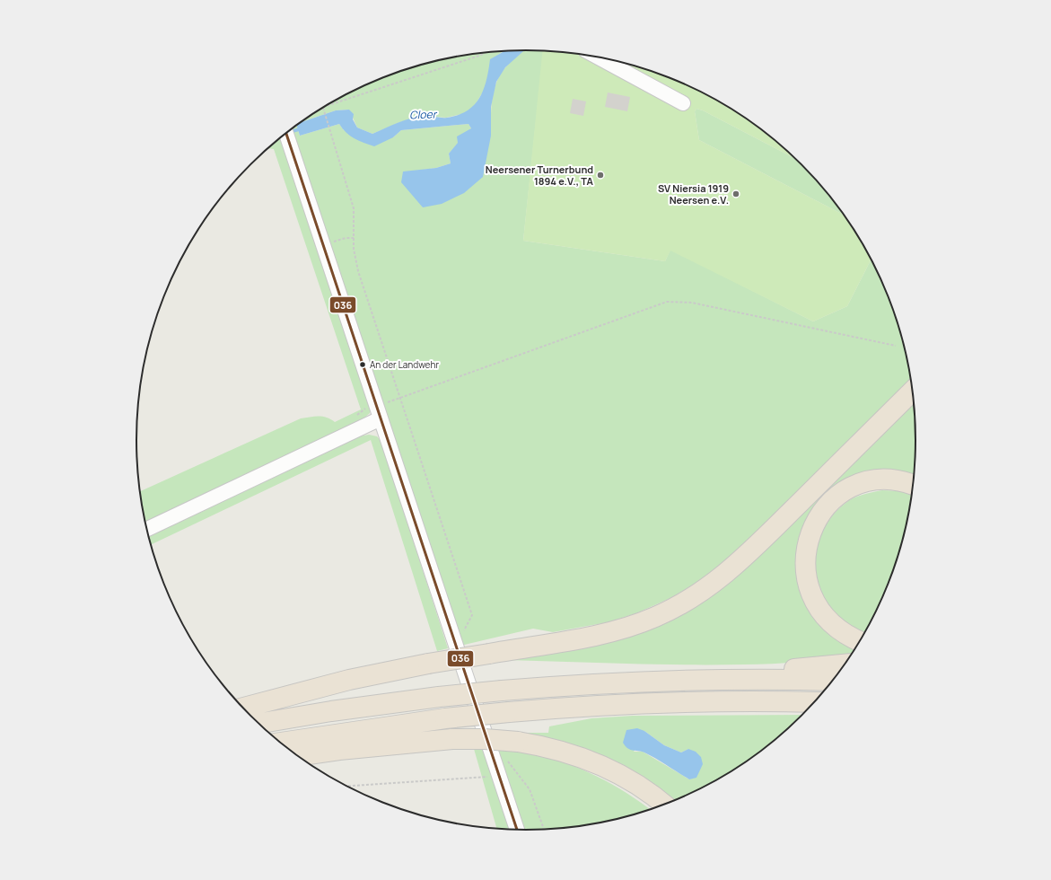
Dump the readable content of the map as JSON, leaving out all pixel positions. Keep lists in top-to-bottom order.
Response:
{
  "water": ["Cloer"],
  "places": ["Neersener Turnerbund 1894 e.V., TA", "SV Niersia 1919 Neersen e.V.", "An der Landwehr"],
  "lines": ["transit line 036"]
}
